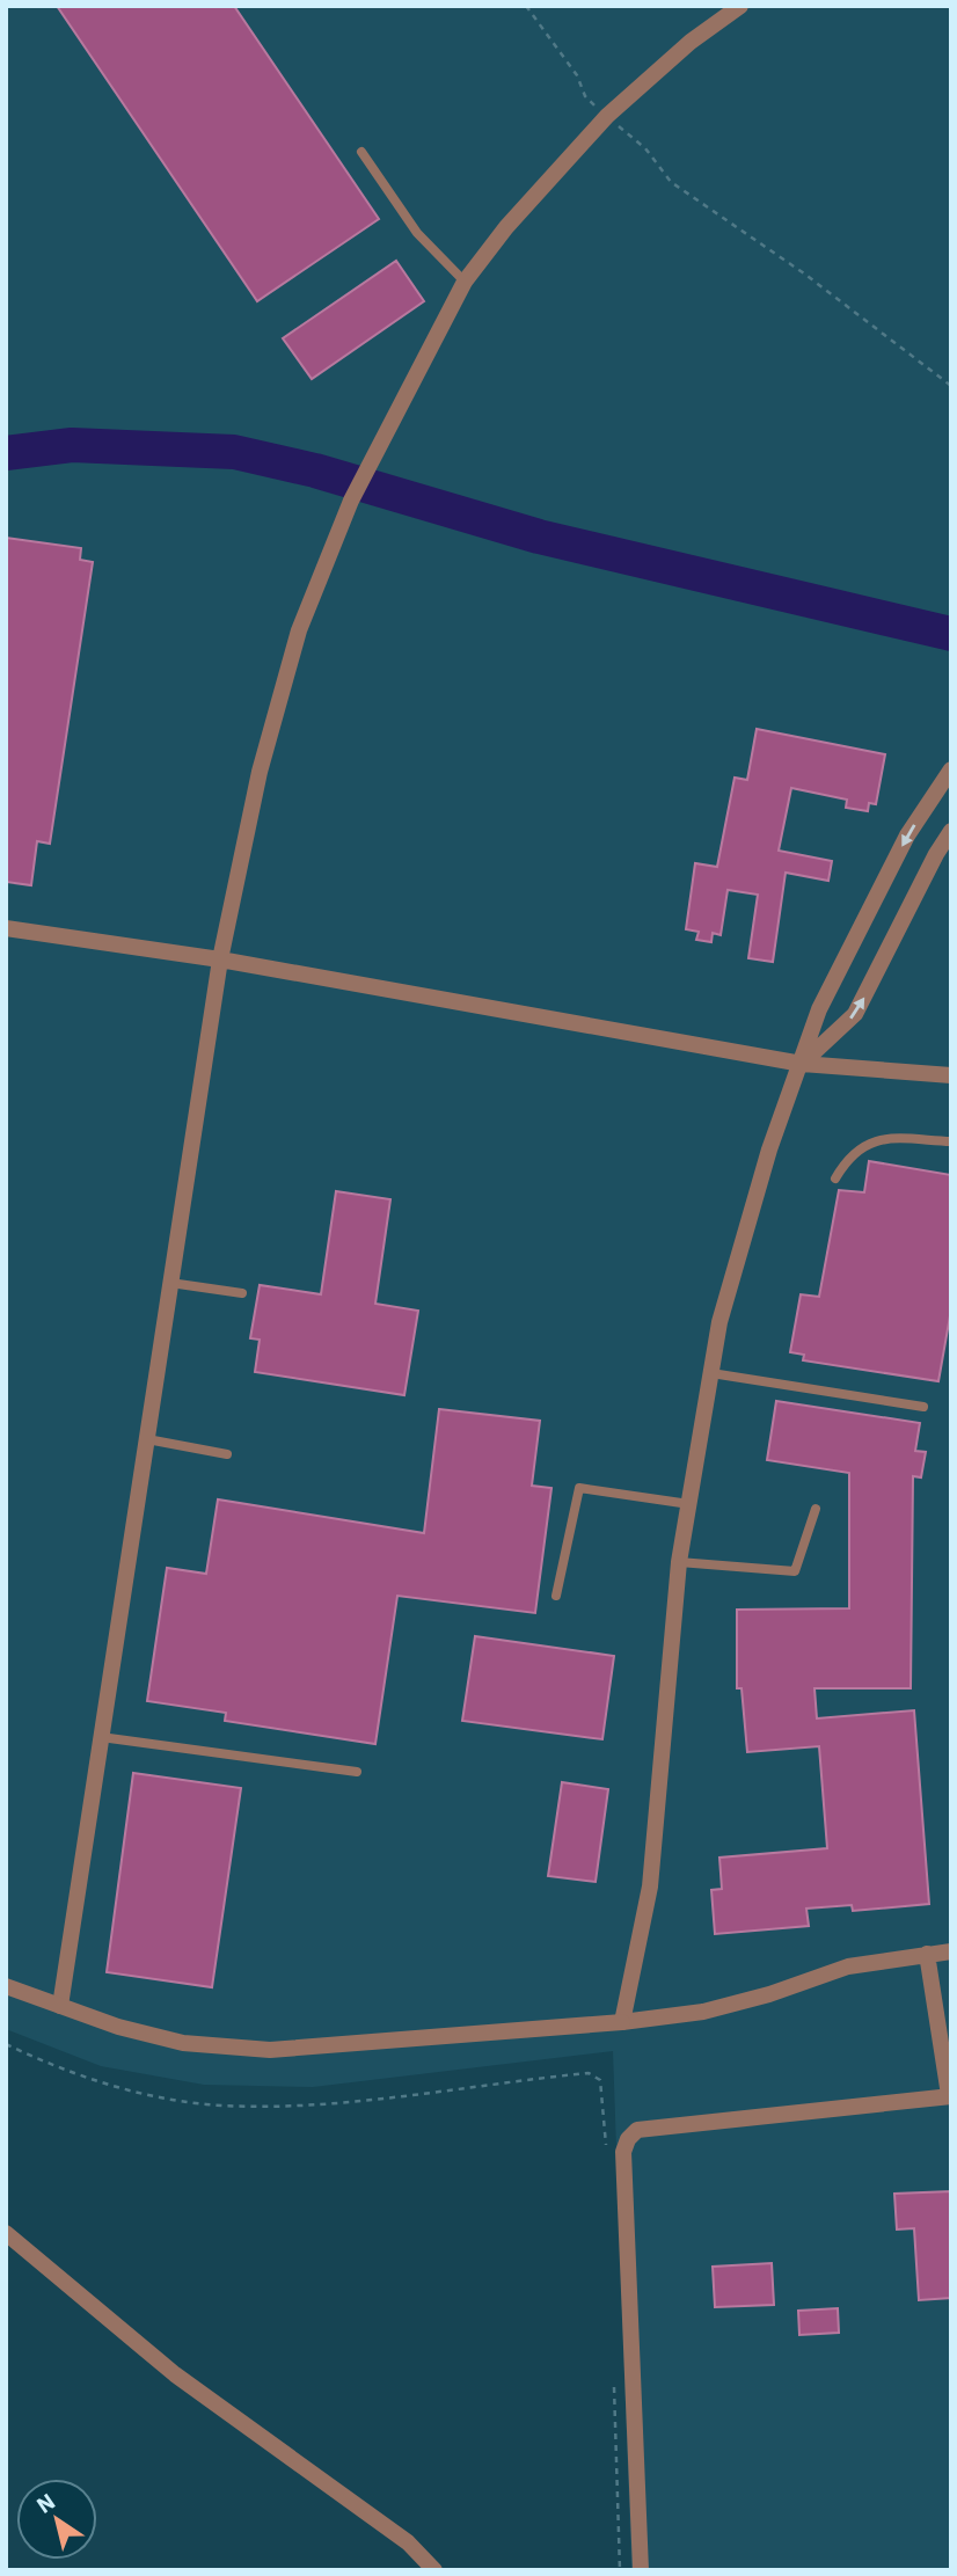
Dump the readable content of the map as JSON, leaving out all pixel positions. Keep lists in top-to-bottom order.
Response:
{
  "north": "top left"
}
